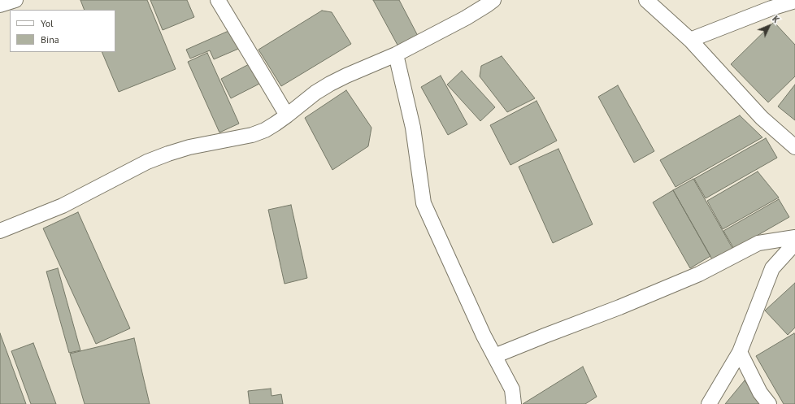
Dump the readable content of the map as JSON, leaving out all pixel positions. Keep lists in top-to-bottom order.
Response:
{
  "legend": ["Yol", "Bina"],
  "north": "top right"
}
